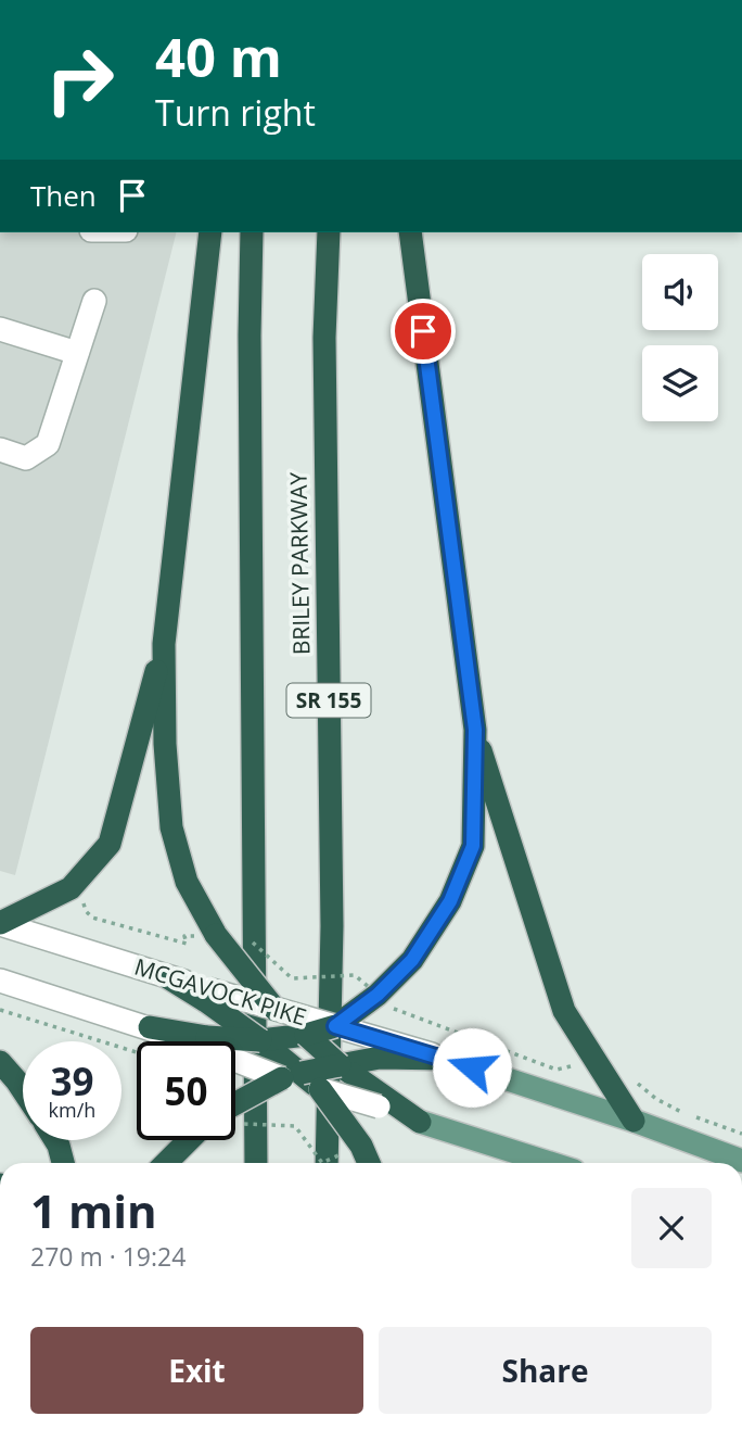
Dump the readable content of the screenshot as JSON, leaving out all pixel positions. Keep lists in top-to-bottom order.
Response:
{
  "streets": {
    "highway": ["BRILEY PARKWAY", "SR 155"],
    "street": ["MCGAVOCK PIKE"]
  },
  "page": {
    "turn": ["40 m", "Turn right"],
    "then": "Then",
    "speed": "39 km/h",
    "limit": "50",
    "heading": ["1 min", "270 m · 19:24"],
    "buttons": ["Exit", "Share"]
  }
}
